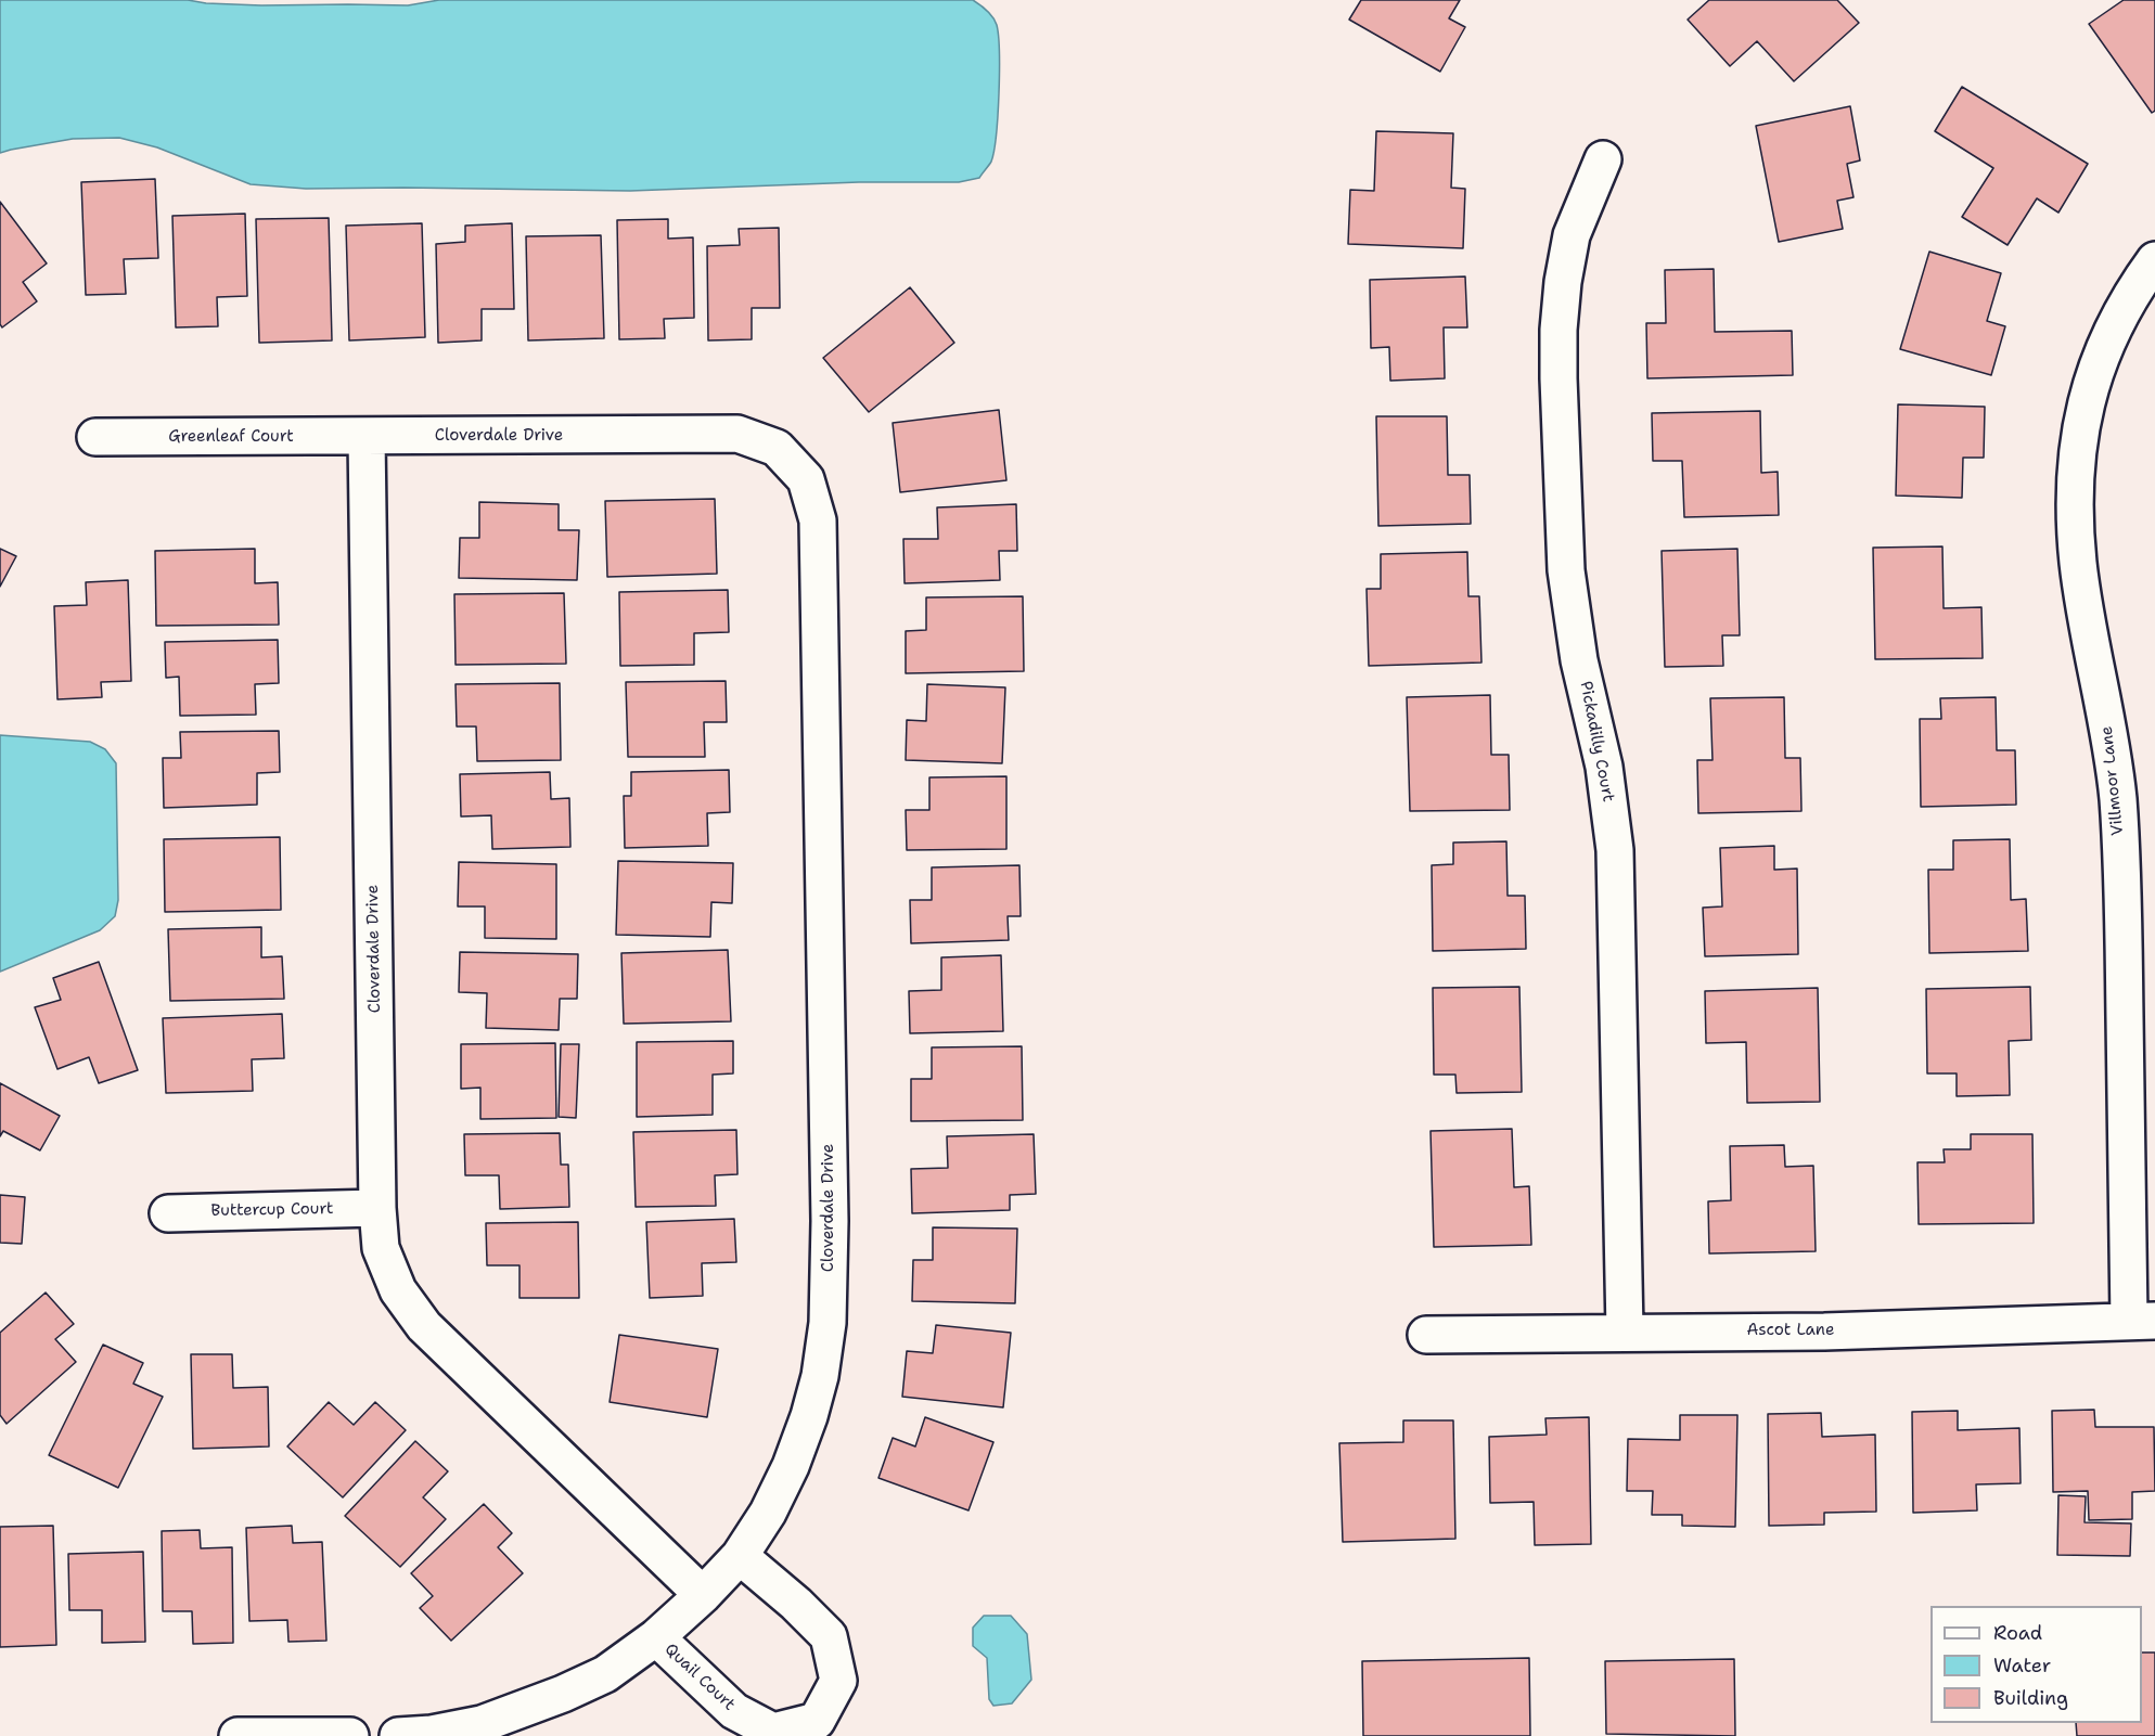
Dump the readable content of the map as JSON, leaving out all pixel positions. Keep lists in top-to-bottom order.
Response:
{
  "streets": {
    "street": [
      "Cloverdale Drive",
      "Greenleaf Court",
      "Pickadilly Court",
      "Villmoor Lane",
      "Buttercup Court",
      "Ascot Lane",
      "Quail Court"
    ]
  },
  "crossings": [
    ["Cloverdale Drive", "Greenleaf Court"],
    ["Cloverdale Drive", "Buttercup Court"],
    ["Cloverdale Drive", "Quail Court"],
    ["Pickadilly Court", "Ascot Lane"],
    ["Villmoor Lane", "Ascot Lane"]
  ],
  "legend": ["Road", "Water", "Building"]
}
